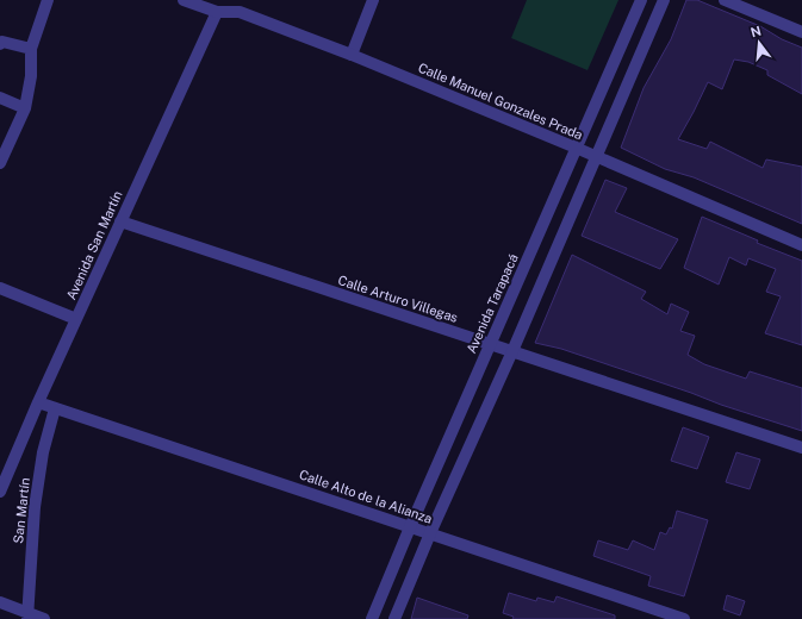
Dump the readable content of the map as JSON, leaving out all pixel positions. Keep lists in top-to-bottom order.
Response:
{
  "streets": {
    "street": [
      "Calle Manuel Gonzales Prada",
      "Avenida San Martín",
      "Calle Arturo Villegas",
      "Avenida Tarapacá",
      "Calle Alto de la Alianza",
      "San Martín"
    ]
  },
  "crossings": [
    ["Calle Manuel Gonzales Prada", "Avenida San Martín"],
    ["Calle Manuel Gonzales Prada", "Avenida Tarapacá"],
    ["Avenida San Martín", "Calle Arturo Villegas"],
    ["Avenida San Martín", "Calle Alto de la Alianza"],
    ["Calle Arturo Villegas", "Avenida Tarapacá"],
    ["Avenida Tarapacá", "Calle Alto de la Alianza"],
    ["Calle Alto de la Alianza", "San Martín"]
  ],
  "north": "top"
}
